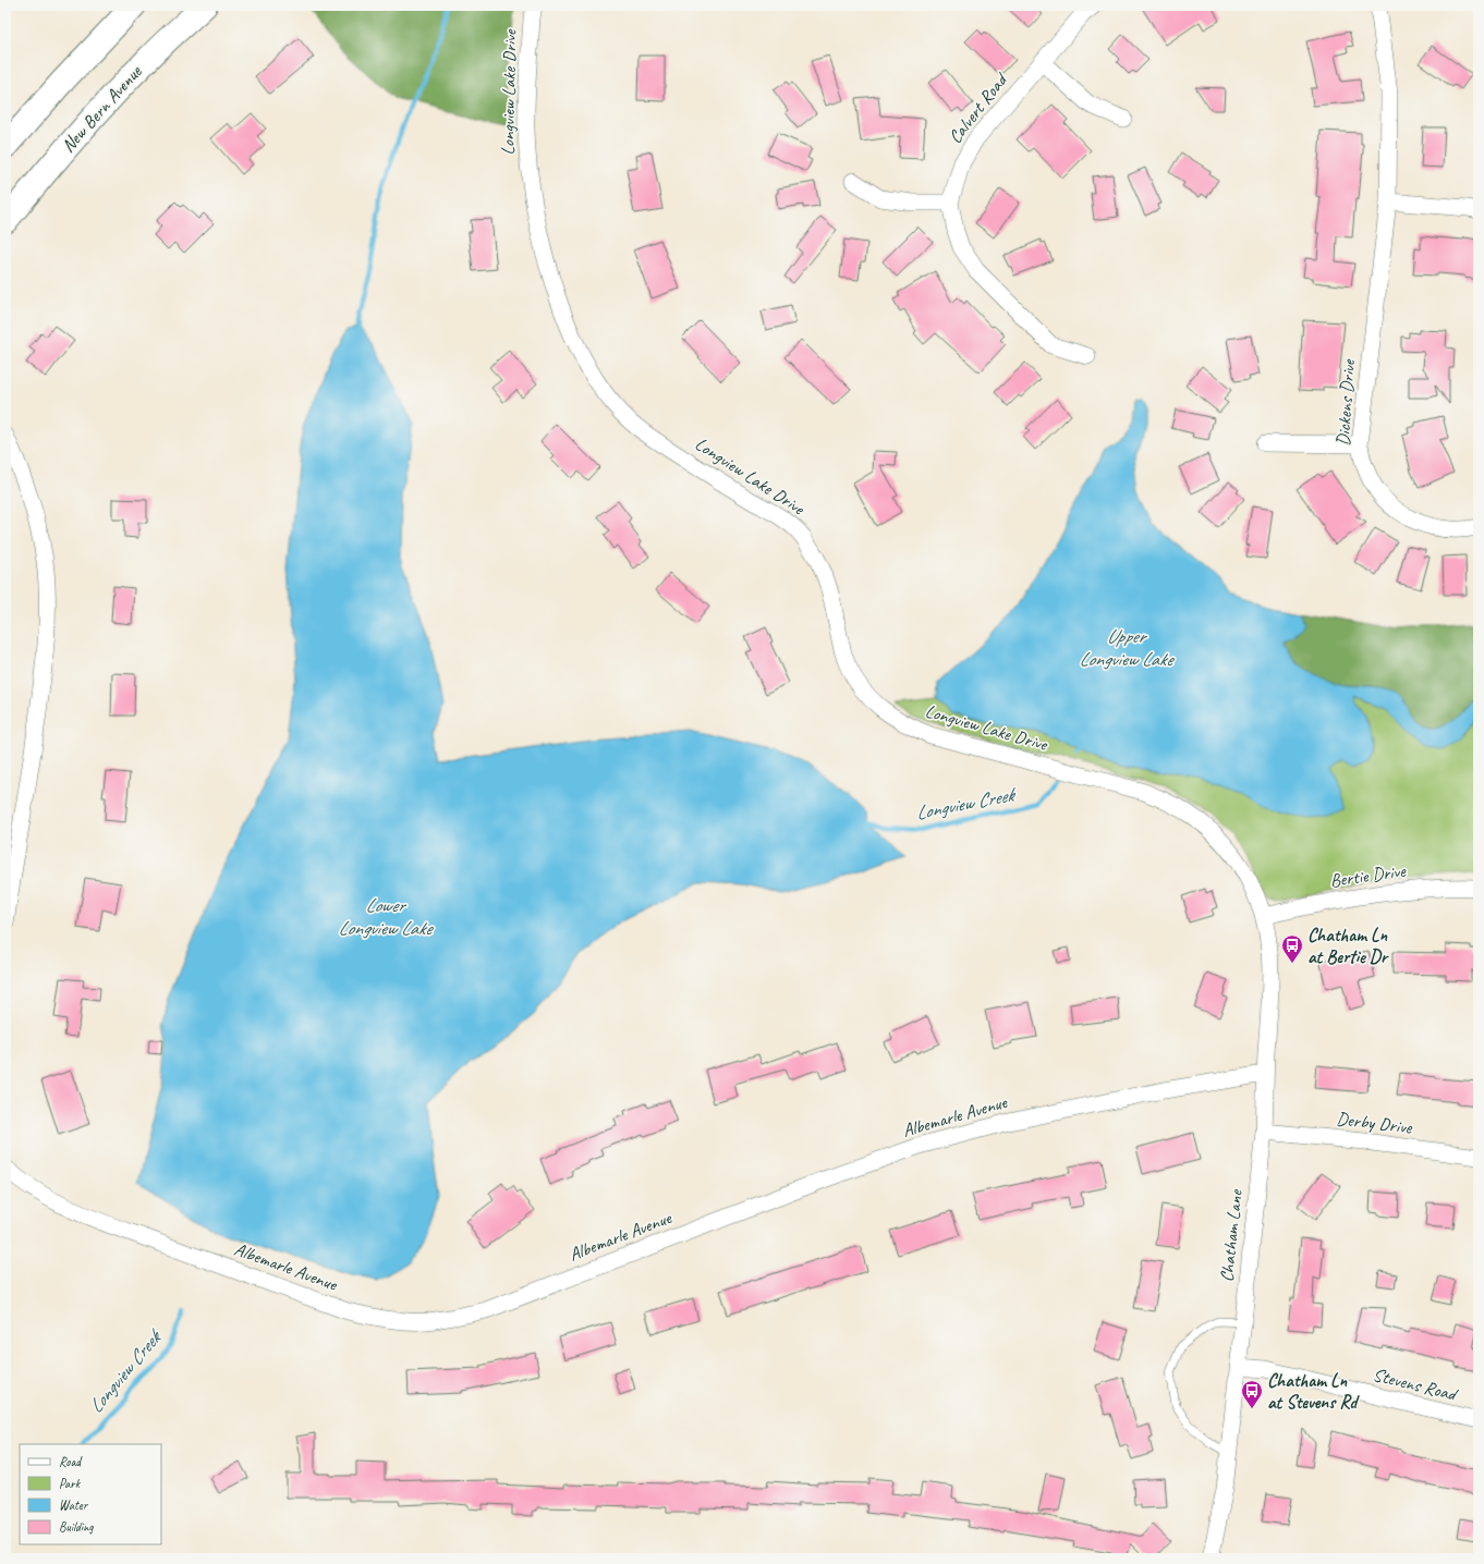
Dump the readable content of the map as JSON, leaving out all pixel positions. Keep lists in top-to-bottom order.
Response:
{
  "streets": {
    "main road": ["New Bern Avenue"],
    "street": [
      "Longview Lake Drive",
      "Calvert Road",
      "Dickens Drive",
      "Bertie Drive",
      "Albemarle Avenue",
      "Derby Drive",
      "Chatham Lane",
      "Stevens Road"
    ]
  },
  "crossings": [
    ["Longview Lake Drive", "Bertie Drive"],
    ["Longview Lake Drive", "Chatham Lane"],
    ["Bertie Drive", "Chatham Lane"],
    ["Albemarle Avenue", "Chatham Lane"],
    ["Derby Drive", "Chatham Lane"],
    ["Chatham Lane", "Stevens Road"]
  ],
  "water": ["Upper Longview Lake", "Longview Creek", "Lower Longview Lake"],
  "places": {
    "bus stop": ["Chatham Ln at Bertie Dr", "Chatham Ln at Stevens Rd"]
  },
  "legend": [
    "Road",
    "Park",
    "Water",
    "Building"
  ]
}
